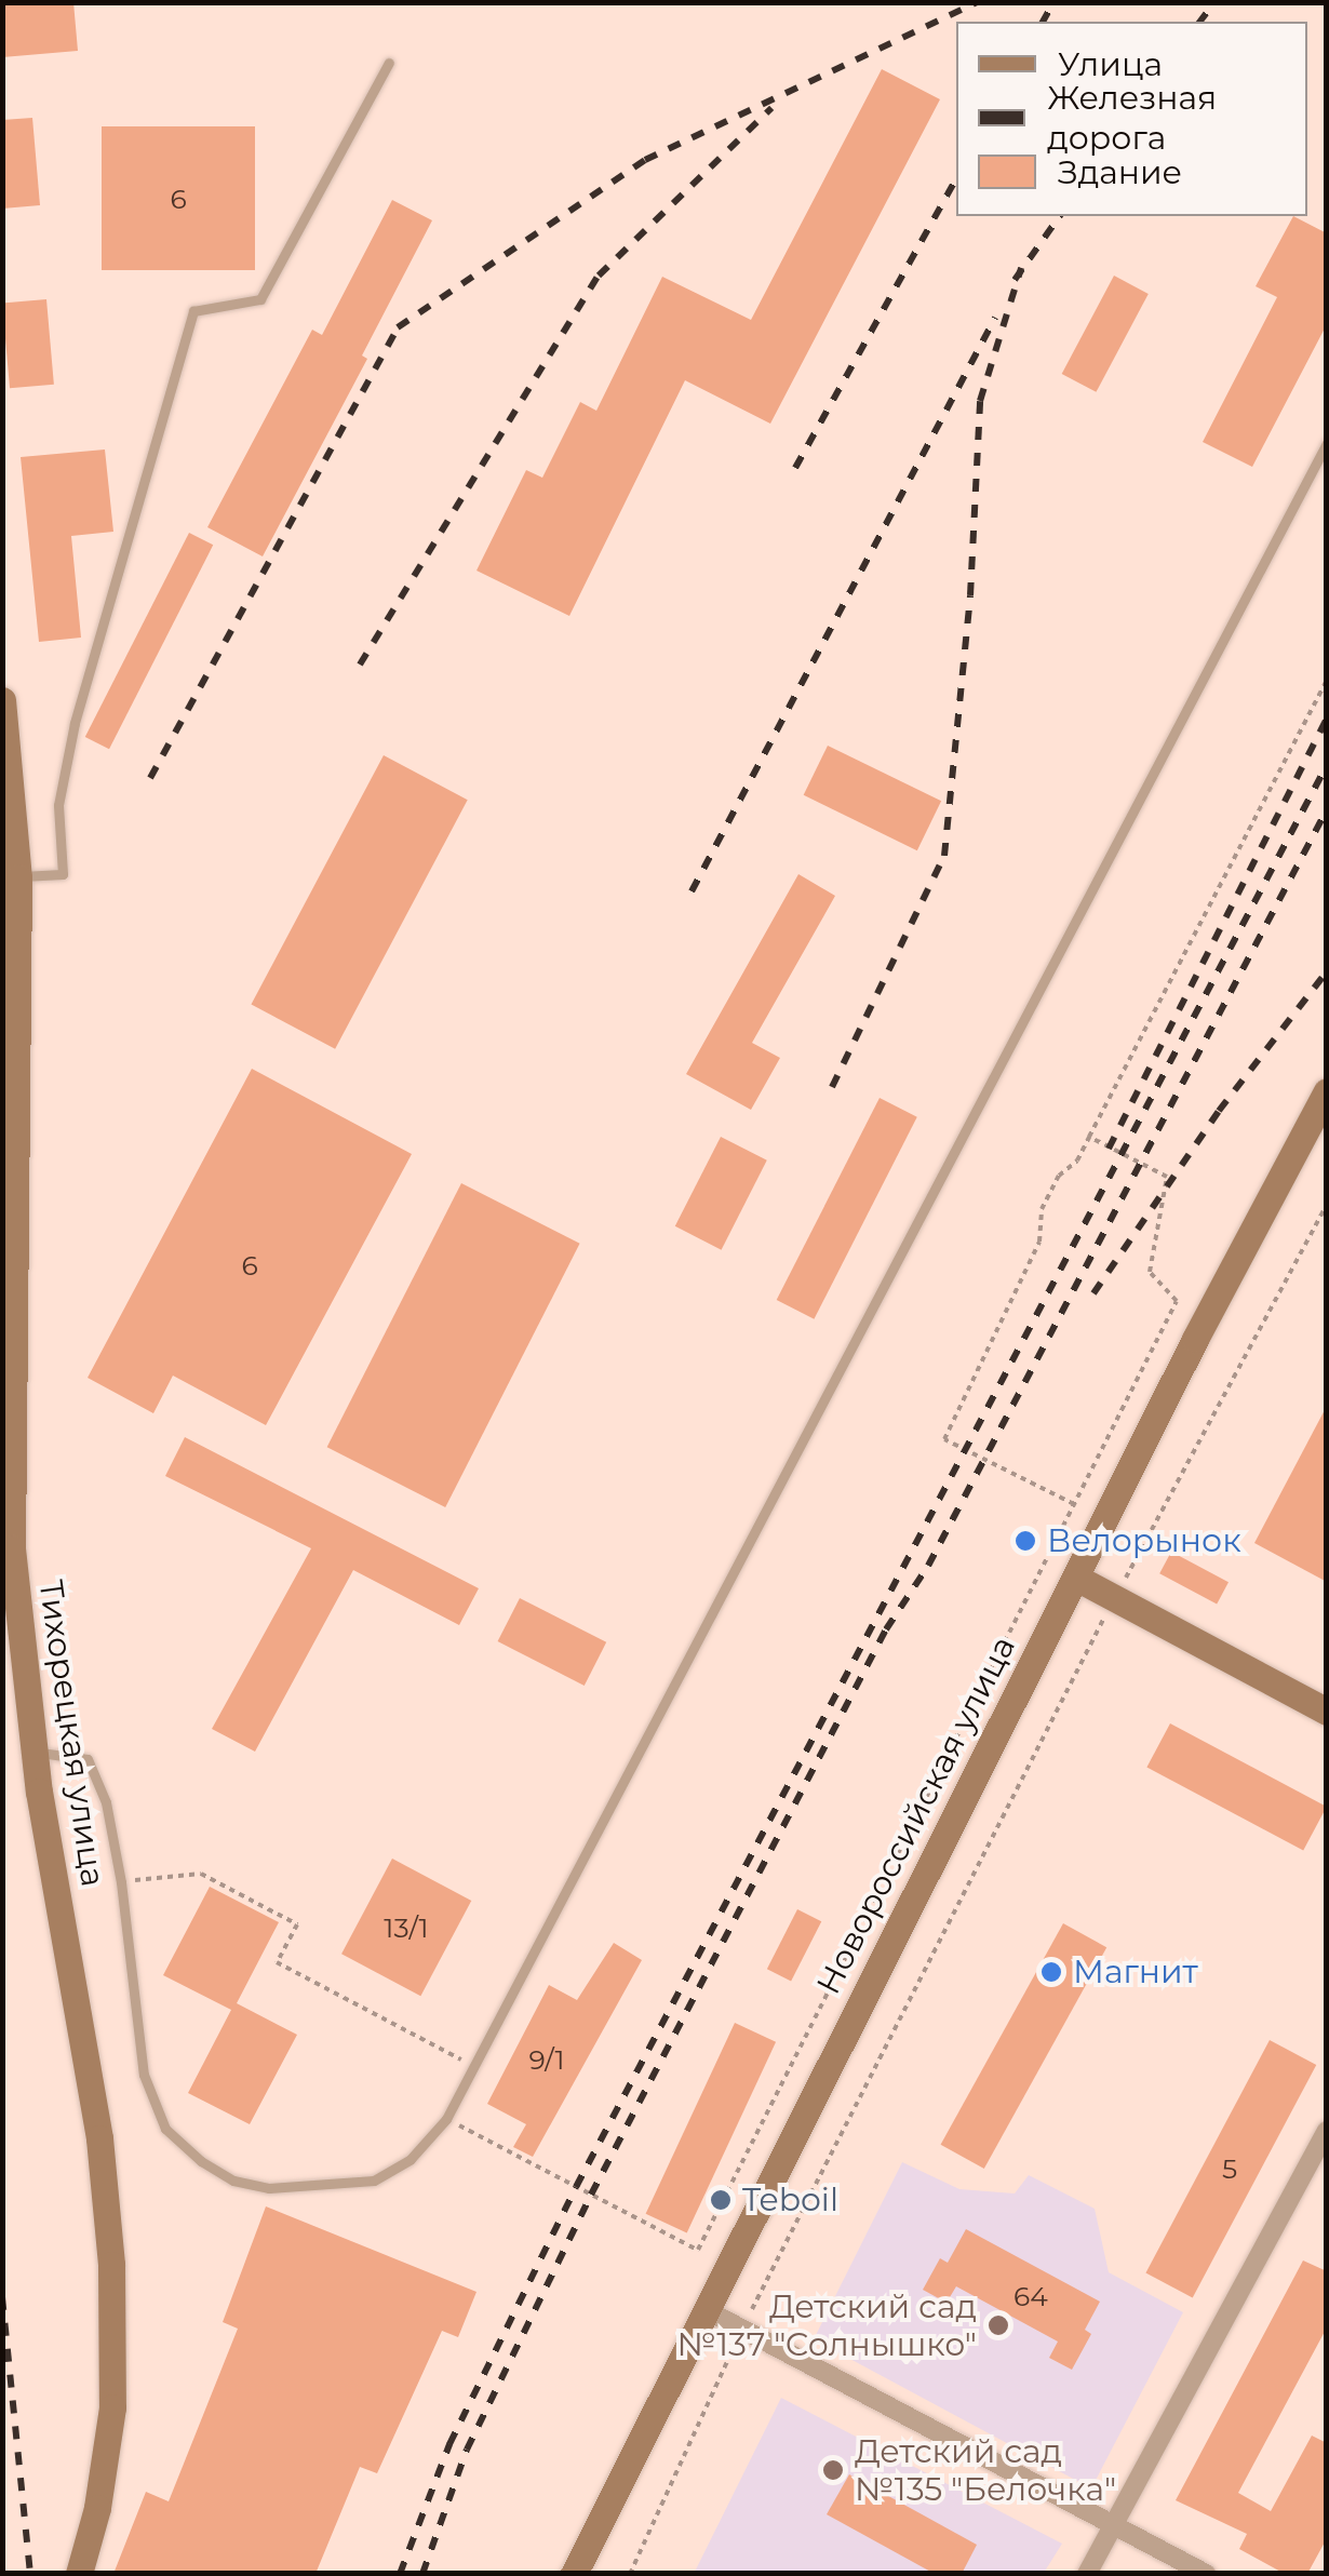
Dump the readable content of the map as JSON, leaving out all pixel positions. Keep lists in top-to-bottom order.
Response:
{
  "streets": {
    "street": ["Тихорецкая улица", "Новороссийская улица"]
  },
  "places": [
    "Велорынок",
    "Магнит",
    "Teboil",
    "Детский сад №137 \"Солнышко\"",
    "Детский сад №135 \"Белочка\""
  ],
  "house_numbers": [
    "6",
    "6",
    "13/1",
    "9/1",
    "5",
    "64"
  ],
  "legend": ["Улица", "Железная дорога", "Здание"]
}
